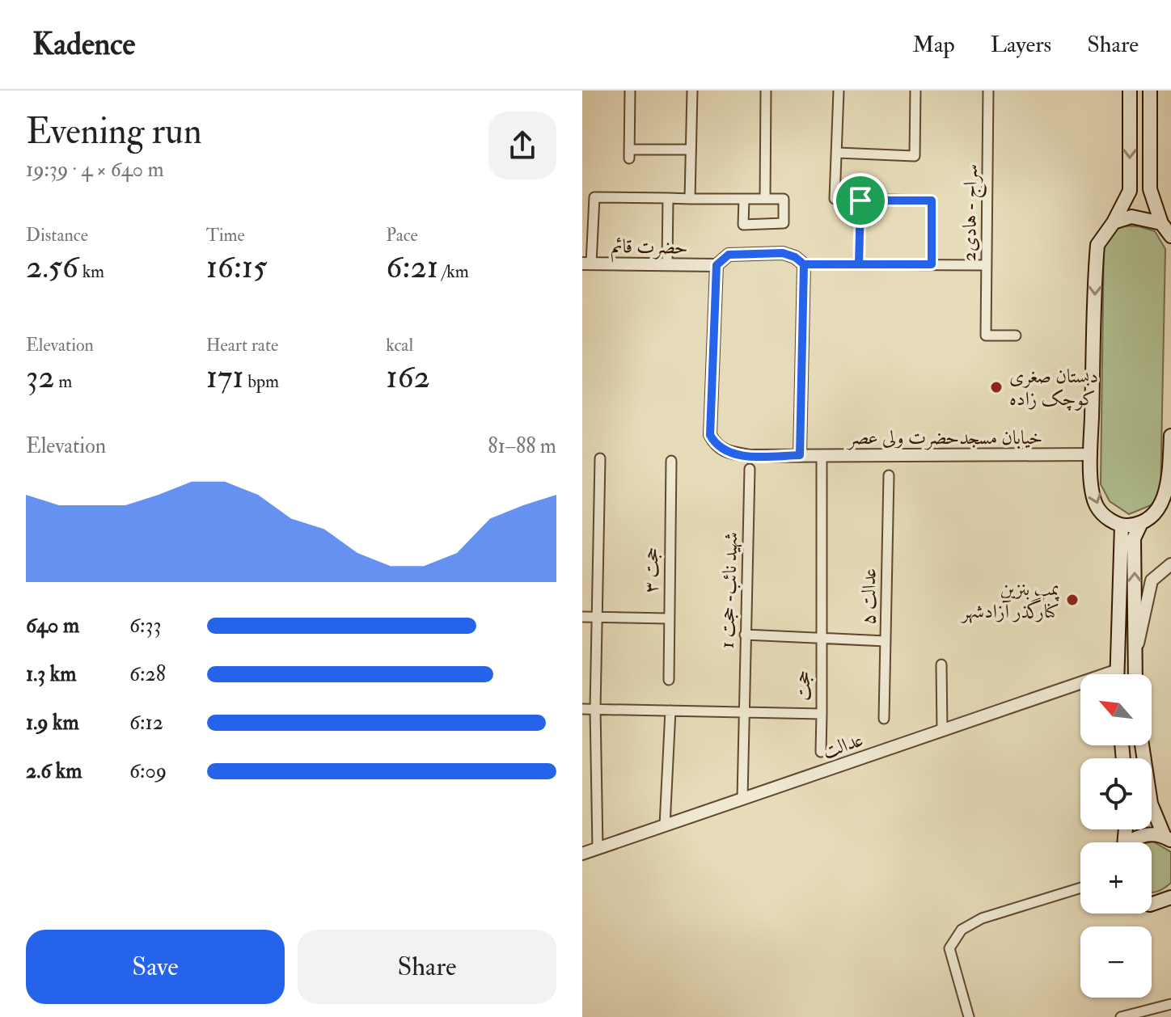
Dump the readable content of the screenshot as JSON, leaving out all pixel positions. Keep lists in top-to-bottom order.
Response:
{
  "streets": {
    "street": [
      "سراج - هادی2",
      "حضرت قائم",
      "خیابان مسجدحضرت ولی عصر",
      "حجت ۳",
      "شهید نائب- حجت 1",
      "عدالت ۵",
      "حجت",
      "عدالت"
    ]
  },
  "crossings": [
    ["حضرت قائم", "خیابان مسجدحضرت ولی عصر"],
    ["خیابان مسجدحضرت ولی عصر", "حجت"],
    ["شهید نائب- حجت 1", "حجت"],
    ["شهید نائب- حجت 1", "عدالت"]
  ],
  "places": ["دبستان صغری کوچک زاده", "پمپ بنزین کنارگذر آزادشهر"],
  "north": "top left",
  "page": {
    "header": "Kadence",
    "nav": ["Map", "Layers", "Share"],
    "heading": ["Evening run", "19:39 · 4 × 640 m"],
    "stats": [
      ["Distance", "2.56 km"],
      ["Time", "16:15"],
      ["Pace", "6:21 /km"],
      ["Elevation", "32 m"],
      ["Heart rate", "171 bpm"],
      ["kcal", "162"]
    ],
    "chart": ["Elevation", "81–88 m"],
    "list": [
      {
        "name": "640 m",
        "note": "6:33"
      },
      {
        "name": "1.3 km",
        "note": "6:28"
      },
      {
        "name": "1.9 km",
        "note": "6:12"
      },
      {
        "name": "2.6 km",
        "note": "6:09"
      }
    ],
    "map_buttons": ["+", "−"],
    "buttons": ["Save", "Share"]
  }
}
